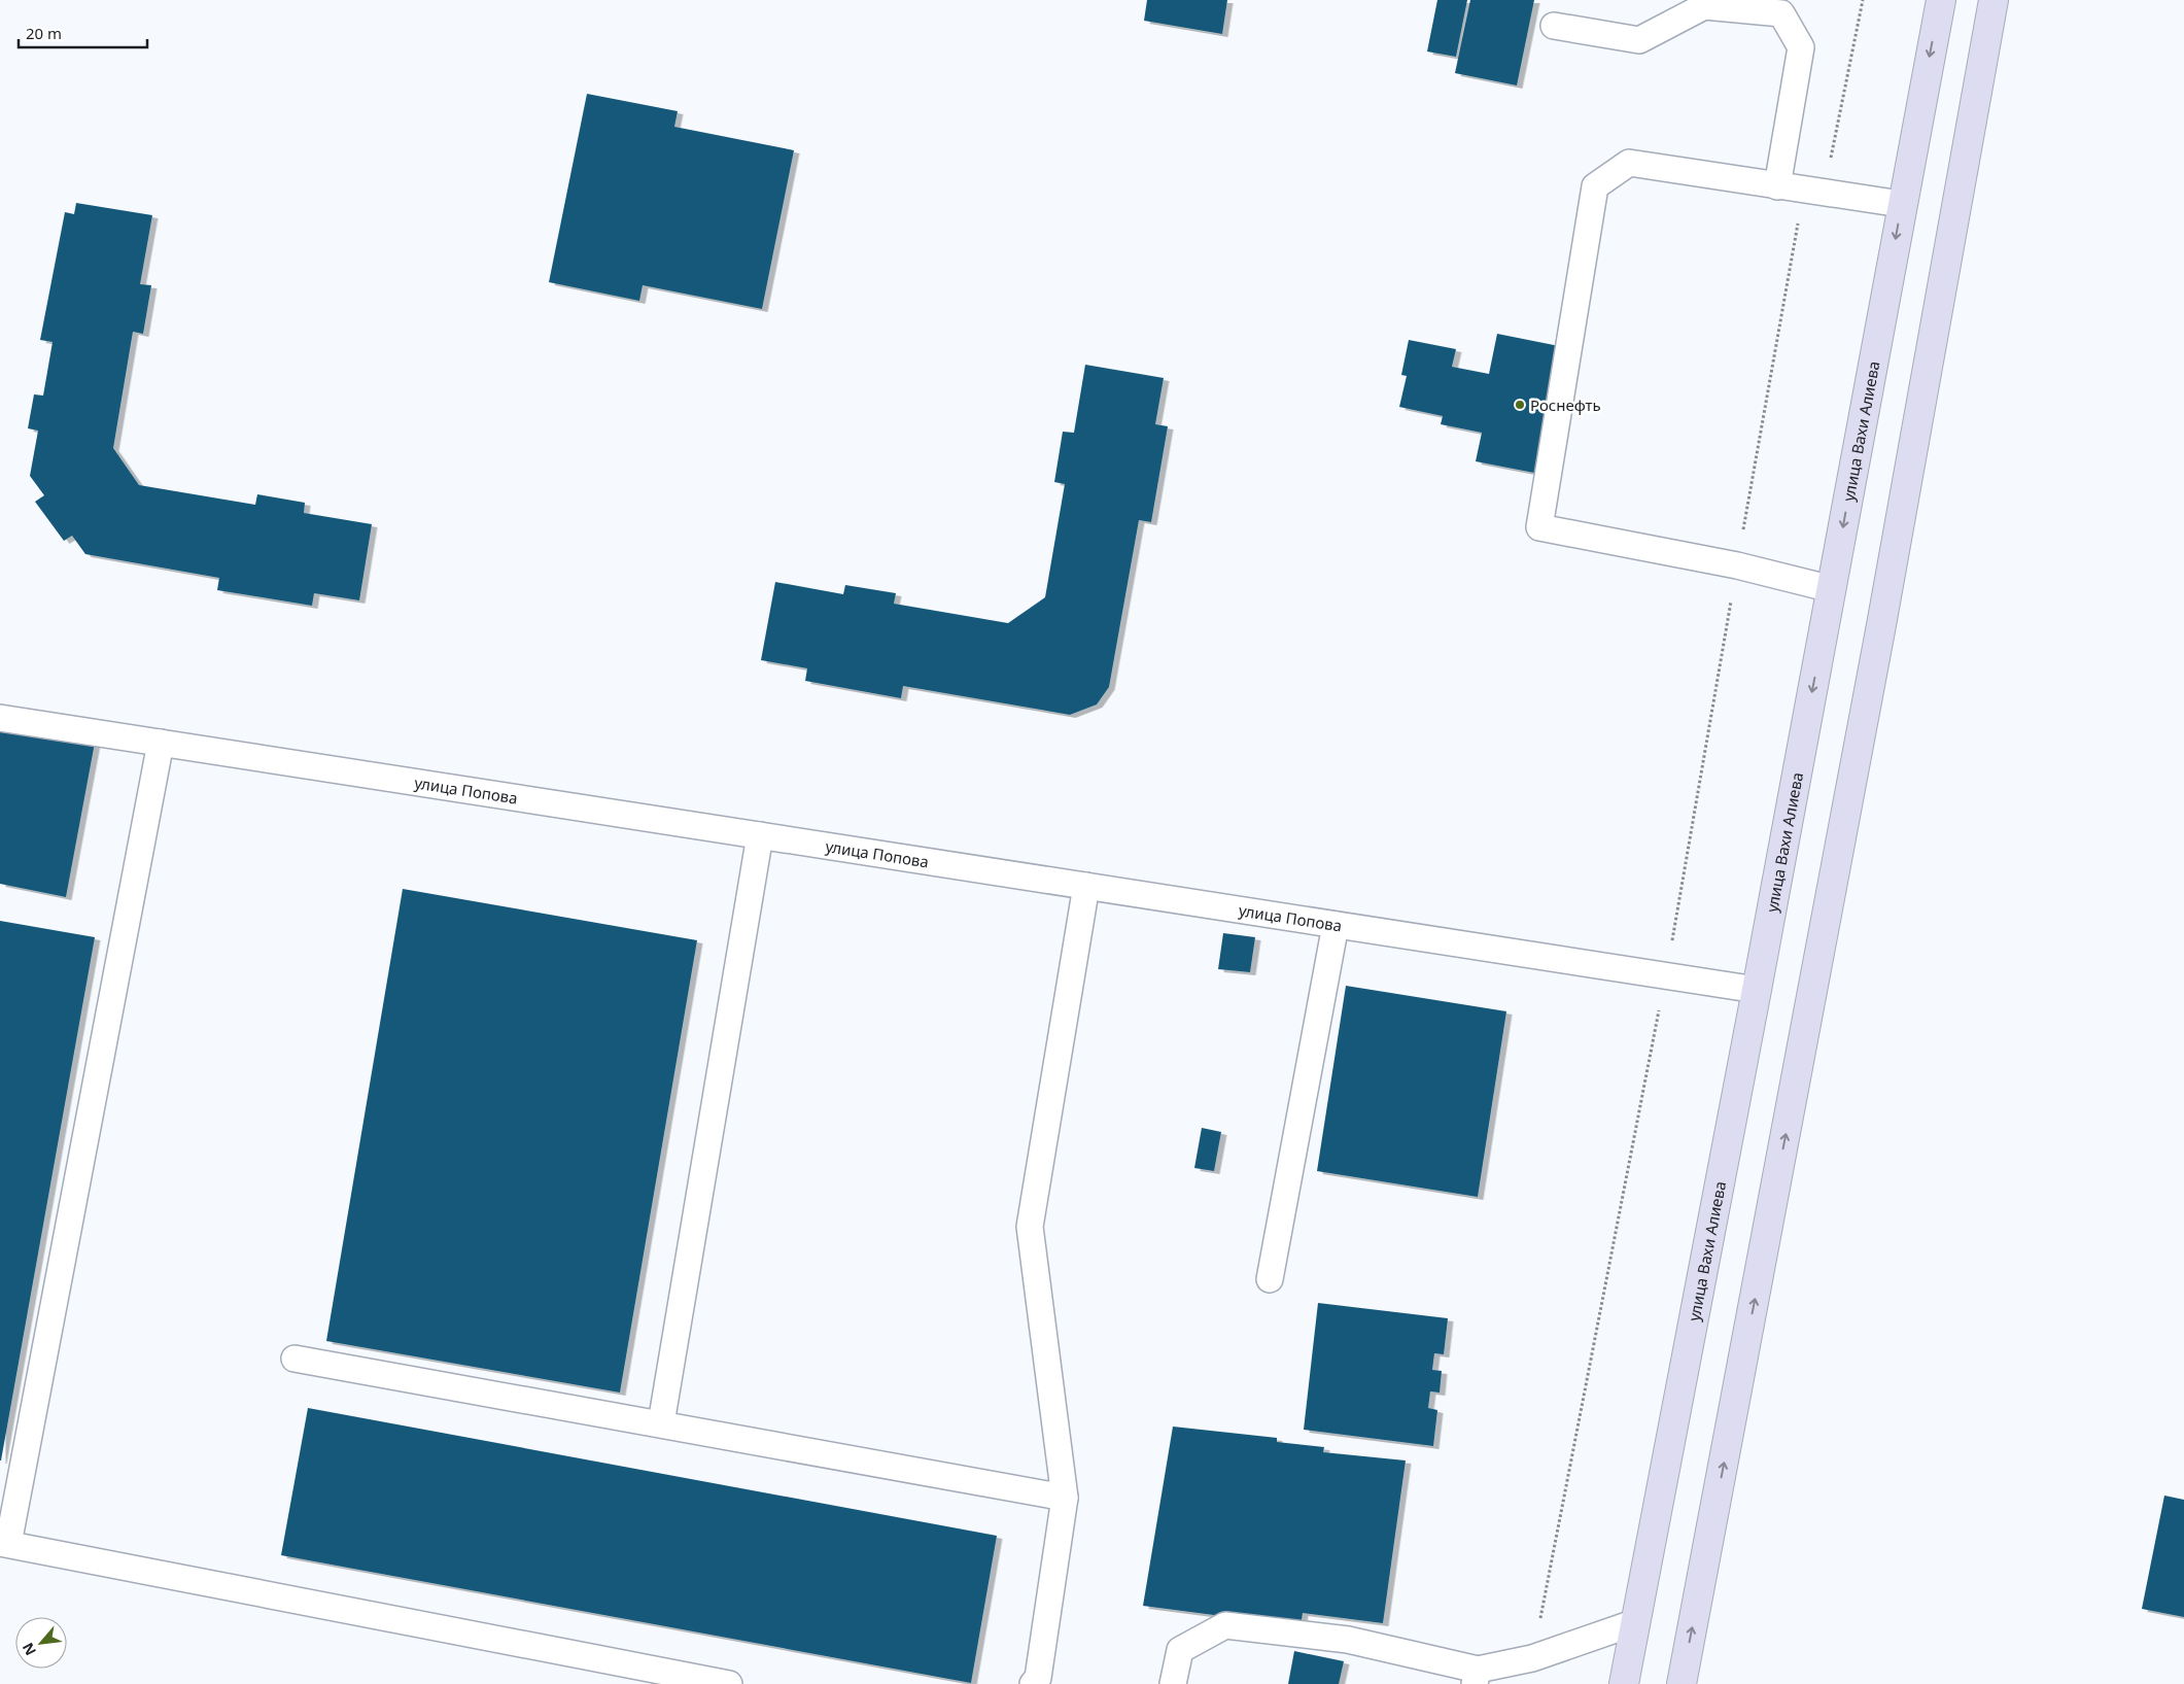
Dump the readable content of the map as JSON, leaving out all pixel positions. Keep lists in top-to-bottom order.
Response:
{
  "streets": {
    "main road": ["улица Вахи Алиева"],
    "lane": ["улица Попова"]
  },
  "crossings": [
    ["улица Вахи Алиева", "улица Попова"]
  ],
  "places": ["Роснефть"],
  "scale_bar": "20 m",
  "north": "bottom left"
}
